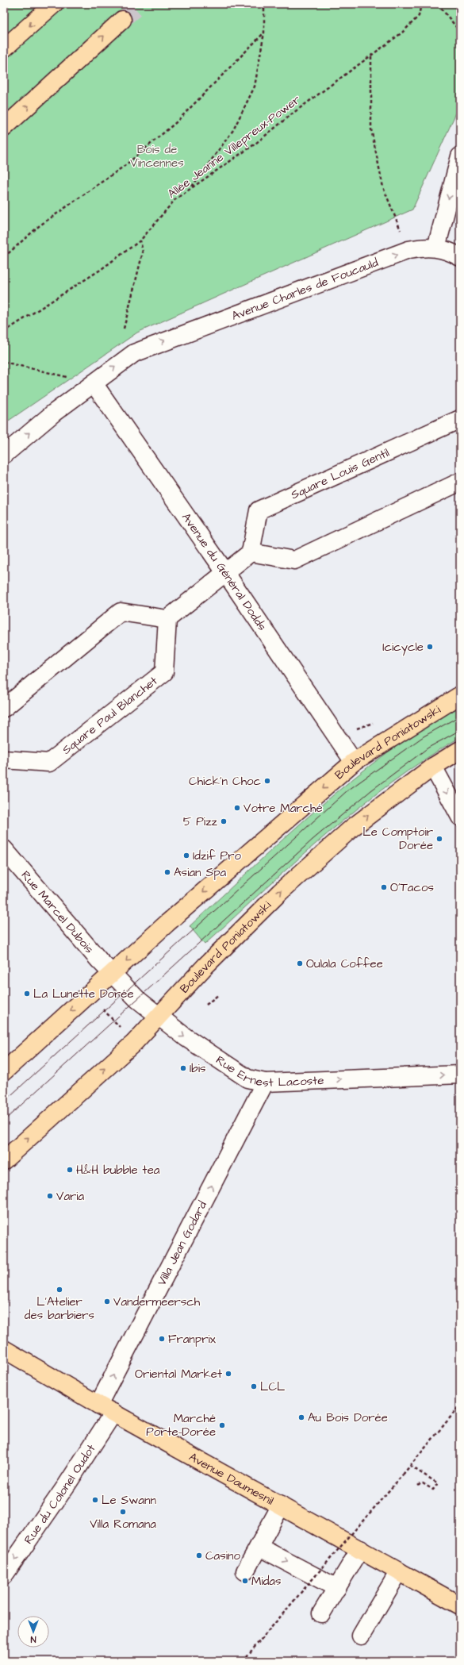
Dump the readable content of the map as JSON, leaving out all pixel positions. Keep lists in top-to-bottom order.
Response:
{
  "streets": {
    "main road": ["Boulevard Poniatowski", "Avenue Daumesnil"],
    "street": [
      "Avenue Charles de Foucauld",
      "Square Louis Gentil",
      "Avenue du Général Dodds",
      "Square Paul Blanchet",
      "Rue Marcel Dubois",
      "Rue Ernest Lacoste",
      "Villa Jean Godard",
      "Rue du Colonel Oudot"
    ],
    "path": ["Allée Jeanne Villepreux-Power"]
  },
  "crossings": [
    ["Avenue Charles de Foucauld", "Avenue du Général Dodds"],
    ["Avenue du Général Dodds", "Boulevard Poniatowski"],
    ["Boulevard Poniatowski", "Rue Marcel Dubois"],
    ["Boulevard Poniatowski", "Rue Ernest Lacoste"],
    ["Rue Marcel Dubois", "Rue Ernest Lacoste"],
    ["Rue Ernest Lacoste", "Villa Jean Godard"],
    ["Villa Jean Godard", "Avenue Daumesnil"],
    ["Avenue Daumesnil", "Rue du Colonel Oudot"]
  ],
  "one_way": [
    "Avenue Charles de Foucauld",
    "Rue Ernest Lacoste",
    "Villa Jean Godard",
    "Rue du Colonel Oudot"
  ],
  "parks": ["Bois de Vincennes"],
  "places": [
    "Icicycle",
    "Chick’n Choc",
    "Votre Marché",
    "5 Pizz",
    "Le Comptoir Dorée",
    "Idzif Pro",
    "Asian Spa",
    "O'Tacos",
    "Oulala Coffee",
    "La Lunette Dorée",
    "Ibis",
    "H&H bubble tea",
    "Varia",
    "L’Atelier des barbiers",
    "Vandermeersch",
    "Franprix",
    "Oriental Market",
    "LCL",
    "Au Bois Dorée",
    "Marché Porte-Dorée",
    "Le Swann",
    "Villa Romana",
    "Casino",
    "Midas"
  ],
  "north": "bottom"
}
